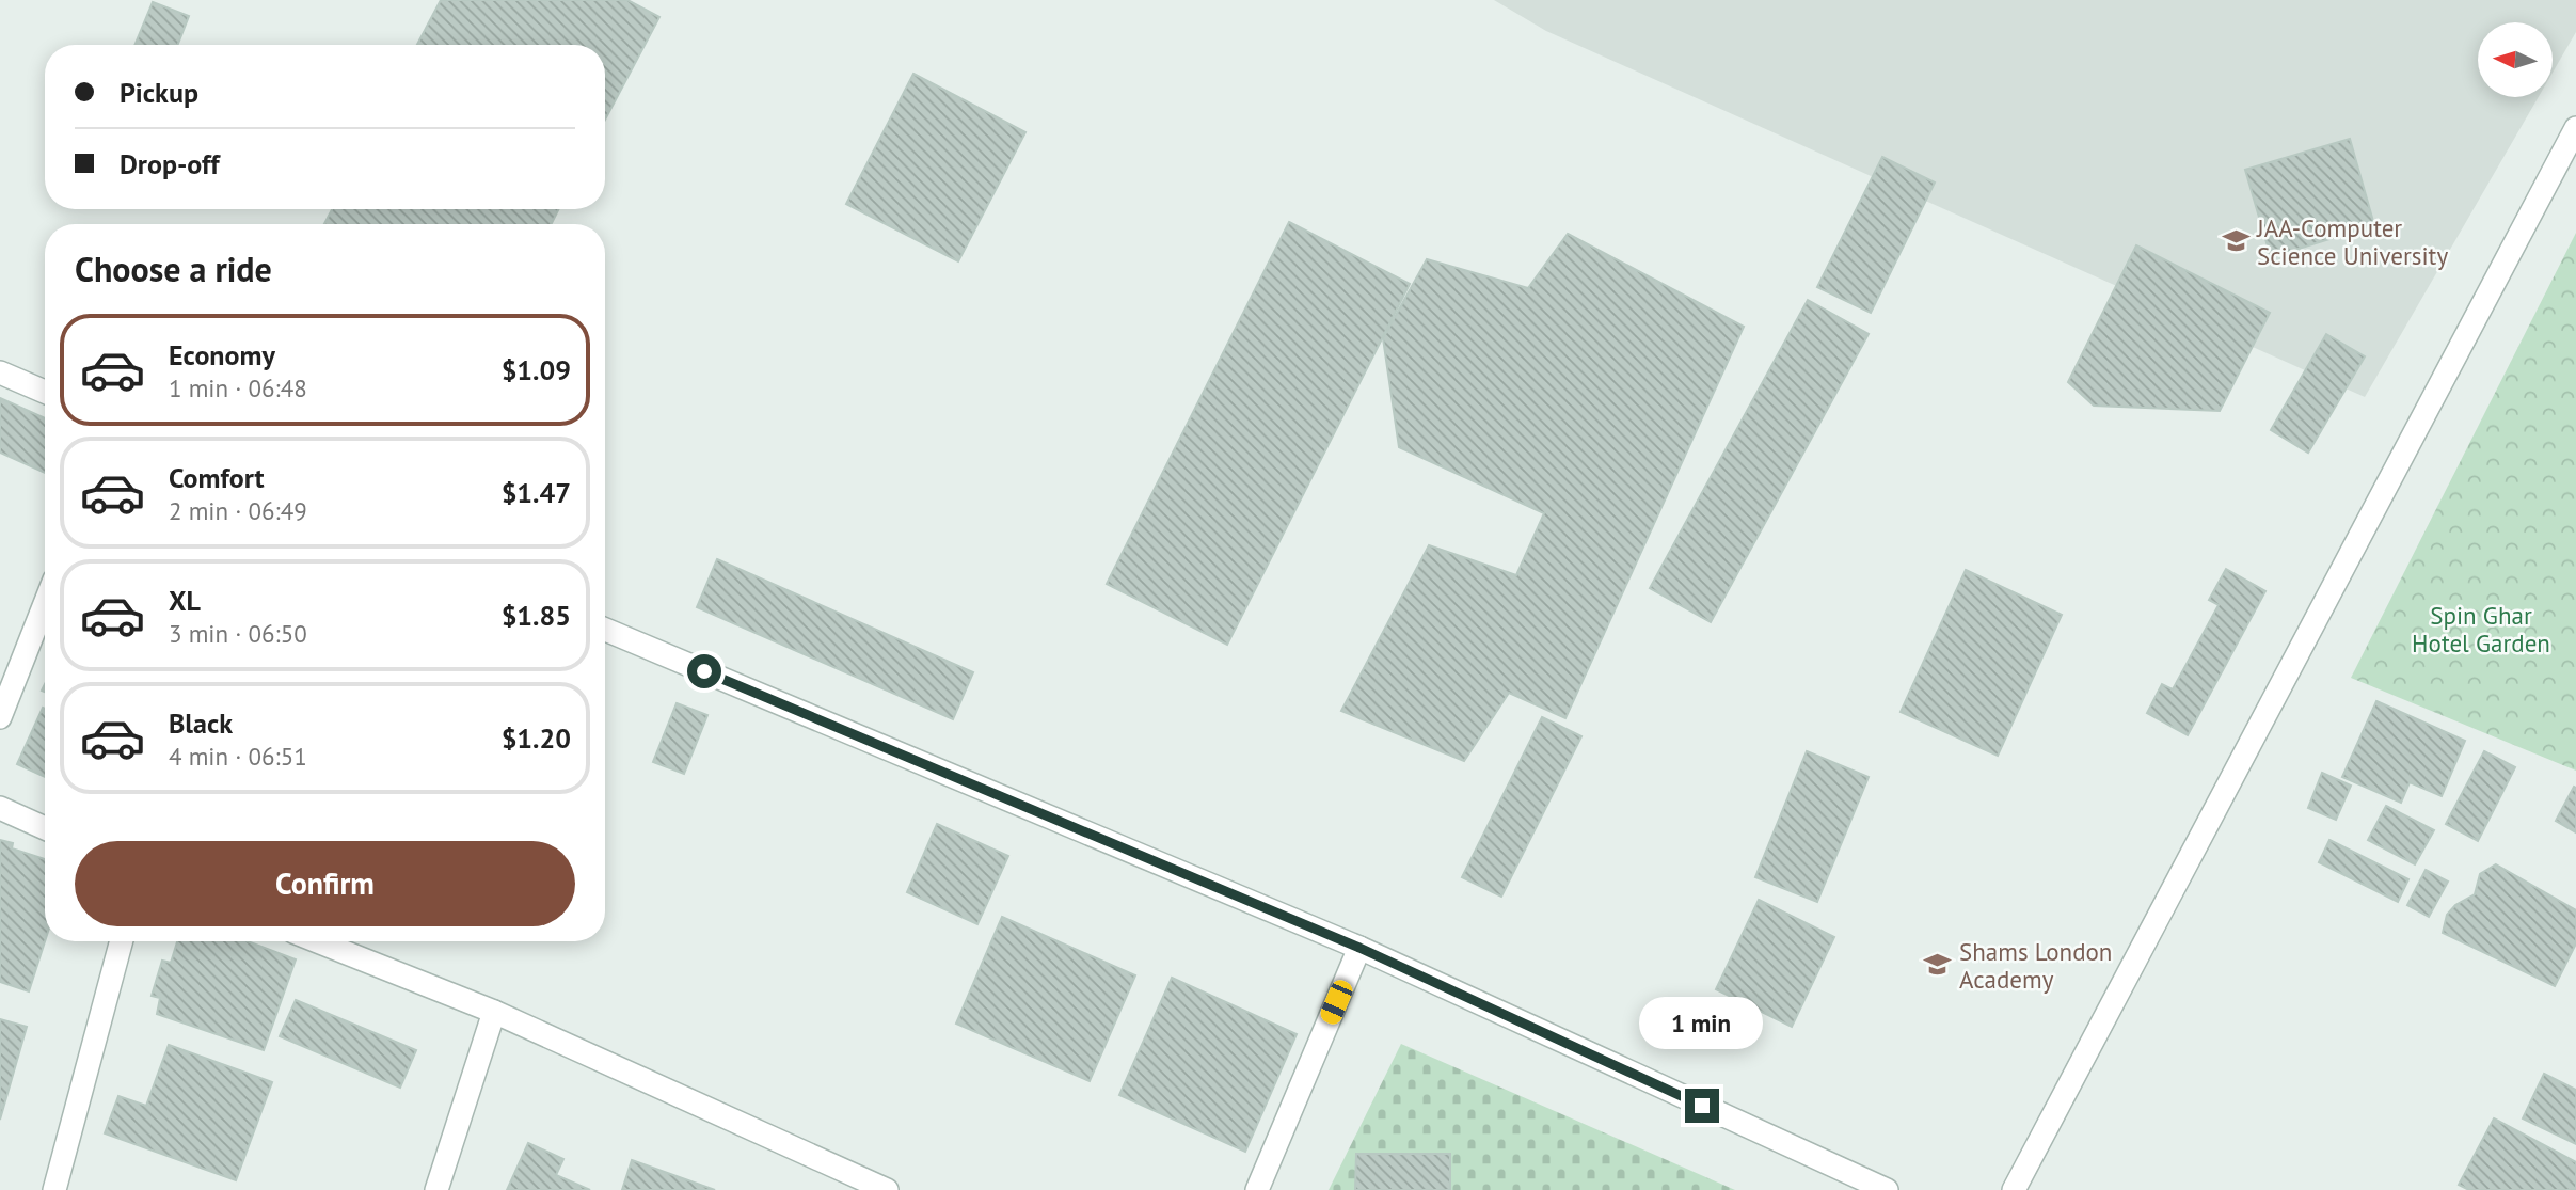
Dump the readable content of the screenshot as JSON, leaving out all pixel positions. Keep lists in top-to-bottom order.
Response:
{
  "parks": ["Spin Ghar Hotel Garden"],
  "places": {
    "school or university": ["JAA-Computer Science University", "Shams London Academy"]
  },
  "north": "left",
  "page": {
    "banner": ["Pickup", "Drop-off"],
    "heading": "Choose a ride",
    "list": [
      {
        "name": "Economy",
        "note": "1 min · 06:48",
        "value": "$1.09"
      },
      {
        "name": "Comfort",
        "note": "2 min · 06:49",
        "value": "$1.47"
      },
      {
        "name": "XL",
        "note": "3 min · 06:50",
        "value": "$1.85"
      },
      {
        "name": "Black",
        "note": "4 min · 06:51",
        "value": "$1.20"
      }
    ],
    "buttons": "Confirm",
    "bubble": "1 min"
  }
}
